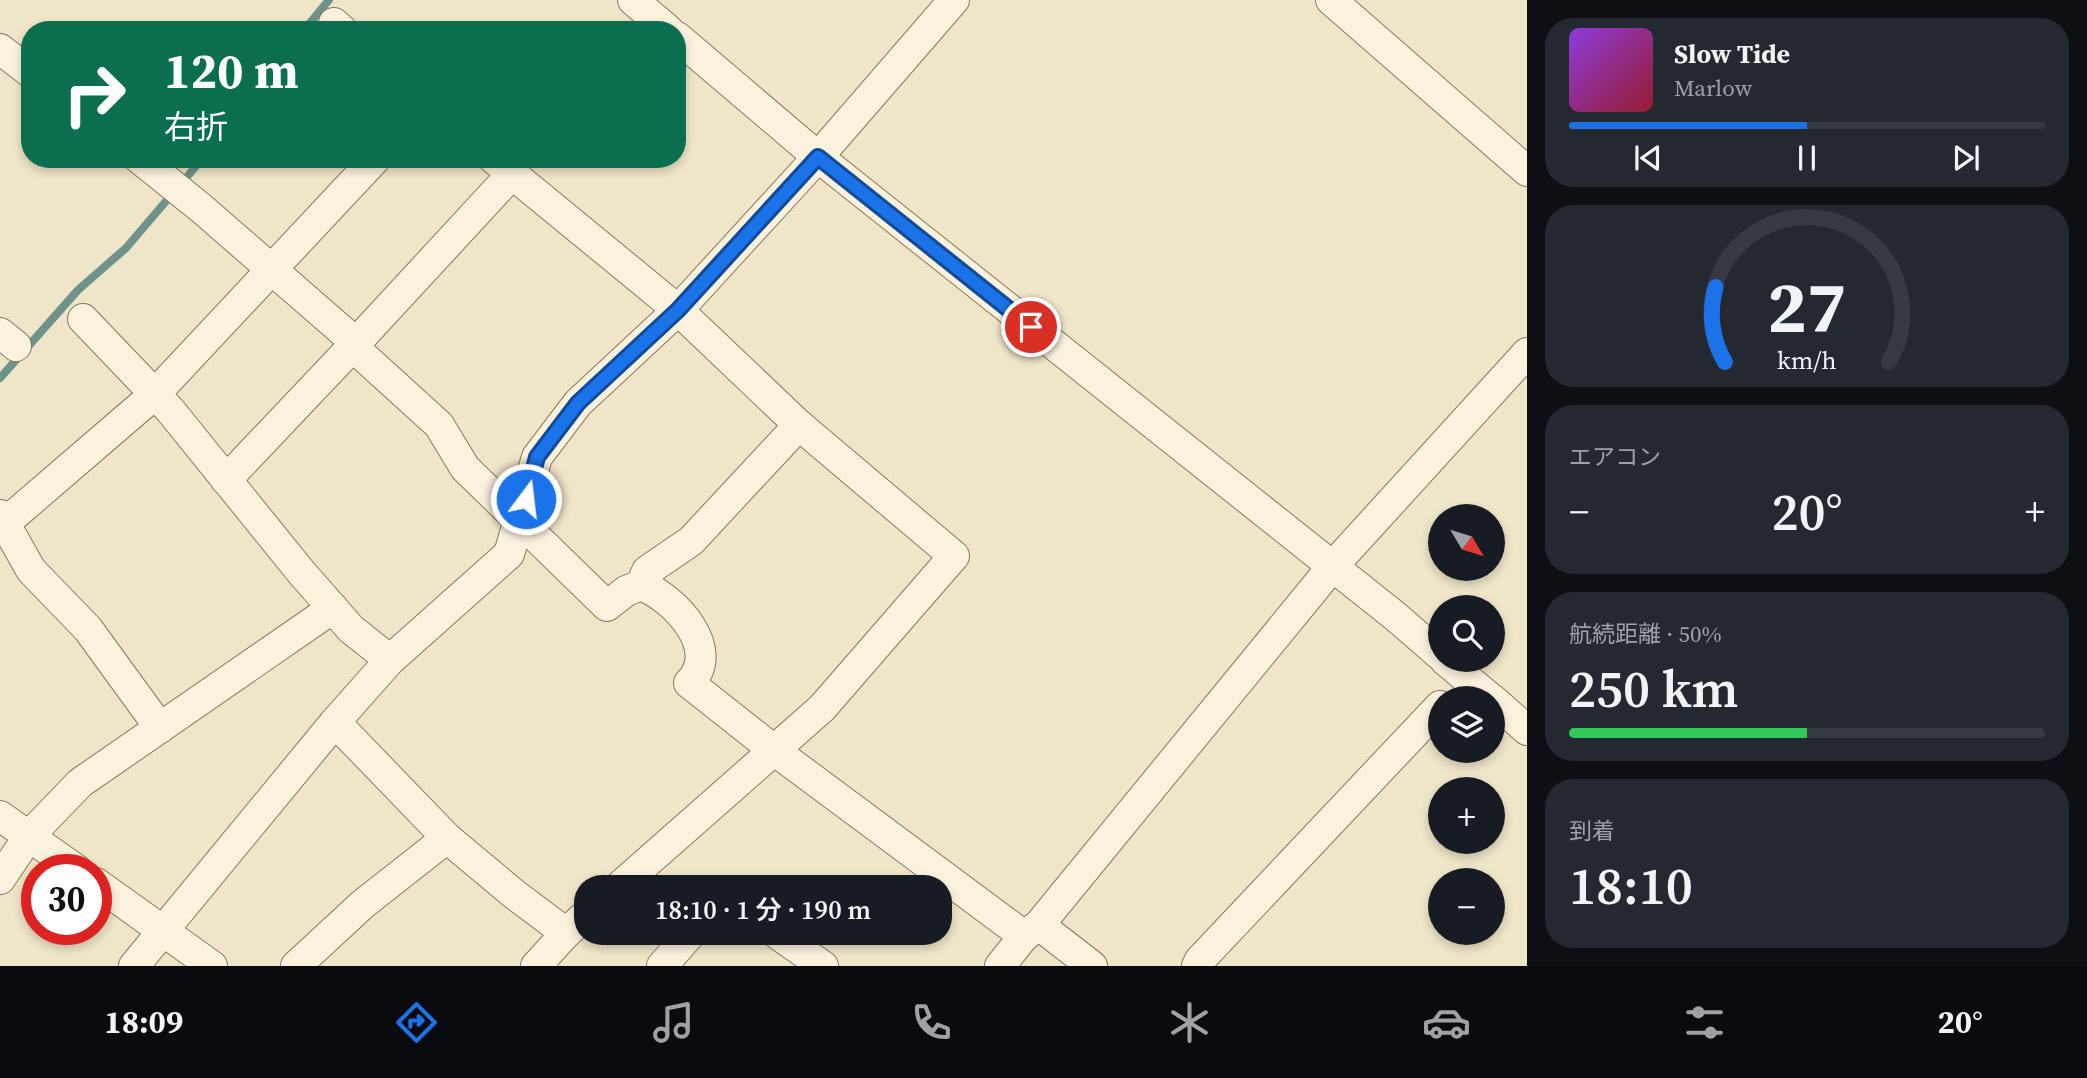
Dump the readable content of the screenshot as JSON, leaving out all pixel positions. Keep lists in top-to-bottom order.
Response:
{
  "north": "bottom right",
  "page": {
    "turn": ["120 m", "右折"],
    "song": ["Slow Tide", "Marlow"],
    "tile": [
      "エアコン",
      ["航続距離 · 50%", "250 km"],
      ["到着", "18:10"]
    ],
    "heat": ["−", "20°", "+"],
    "map_buttons": ["+", "−"],
    "limit": "30",
    "trip": "18:10 · 1 分 · 190 m",
    "tabs": ["18:09", "20°"],
    "gauge": ["27", "km/h"]
  }
}
